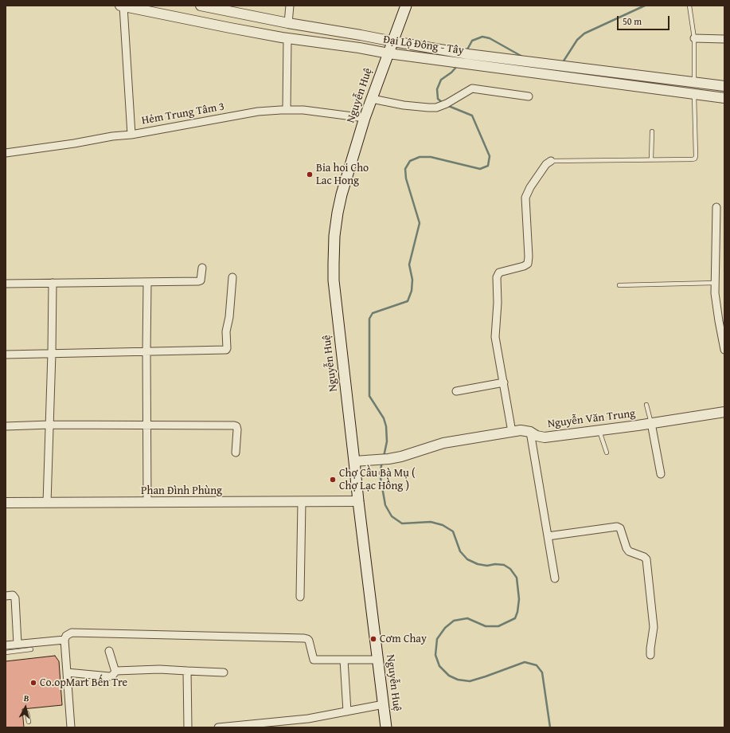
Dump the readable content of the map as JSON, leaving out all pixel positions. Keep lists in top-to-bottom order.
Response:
{
  "streets": {
    "main road": ["Nguyễn Huệ"],
    "street": [
      "Đại Lộ Đông - Tây",
      "Hẻm Trung Tâm 3",
      "Nguyễn Văn Trung",
      "Phan Đình Phùng"
    ]
  },
  "crossings": [
    ["Đại Lộ Đông - Tây", "Nguyễn Huệ"],
    ["Nguyễn Huệ", "Hẻm Trung Tâm 3"],
    ["Nguyễn Huệ", "Nguyễn Văn Trung"],
    ["Nguyễn Huệ", "Phan Đình Phùng"]
  ],
  "places": [
    "Bia hoi Cho Lac Hong",
    "Chợ Cầu Bà Mụ ( Chợ Lạc Hồng )",
    "Cơm Chay",
    "Co.opMart Bến Tre"
  ],
  "scale_bar": "50 m",
  "north": "top"
}
